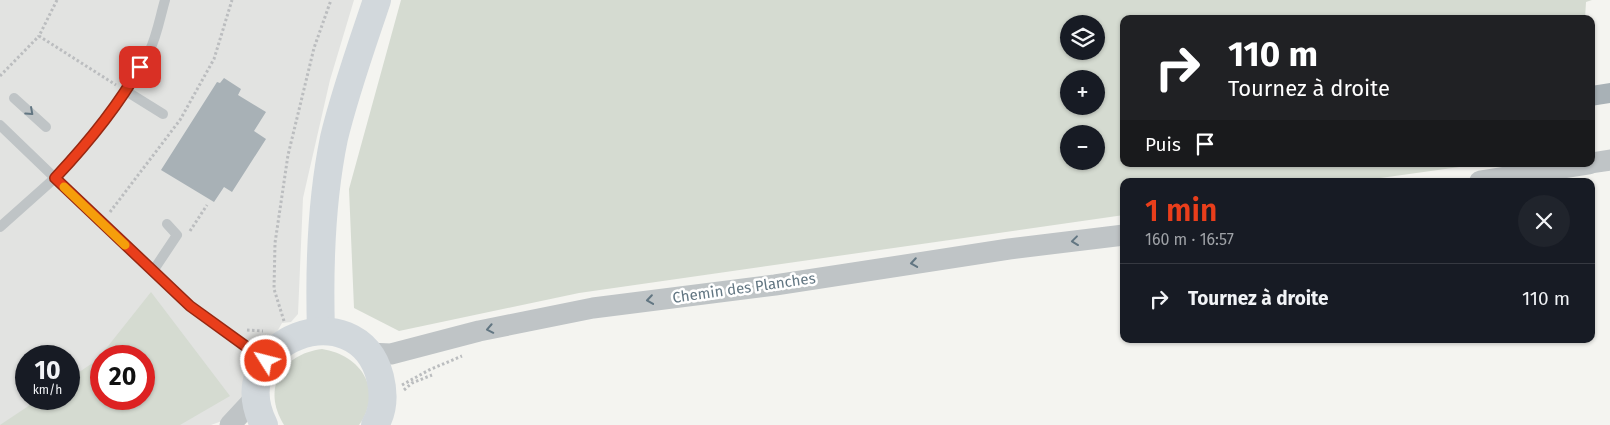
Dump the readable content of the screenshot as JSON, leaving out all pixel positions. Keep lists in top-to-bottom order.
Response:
{
  "streets": {
    "street": ["Chemin des Planches"]
  },
  "one_way": ["Chemin des Planches"],
  "page": {
    "map_buttons": ["+", "−"],
    "turn": ["110 m", "Tournez à droite"],
    "then": "Puis",
    "heading": ["1 min", "160 m · 16:57"],
    "list": [
      {
        "name": "Tournez à droite",
        "value": "110 m"
      }
    ],
    "speed": "10 km/h",
    "limit": "20"
  }
}
